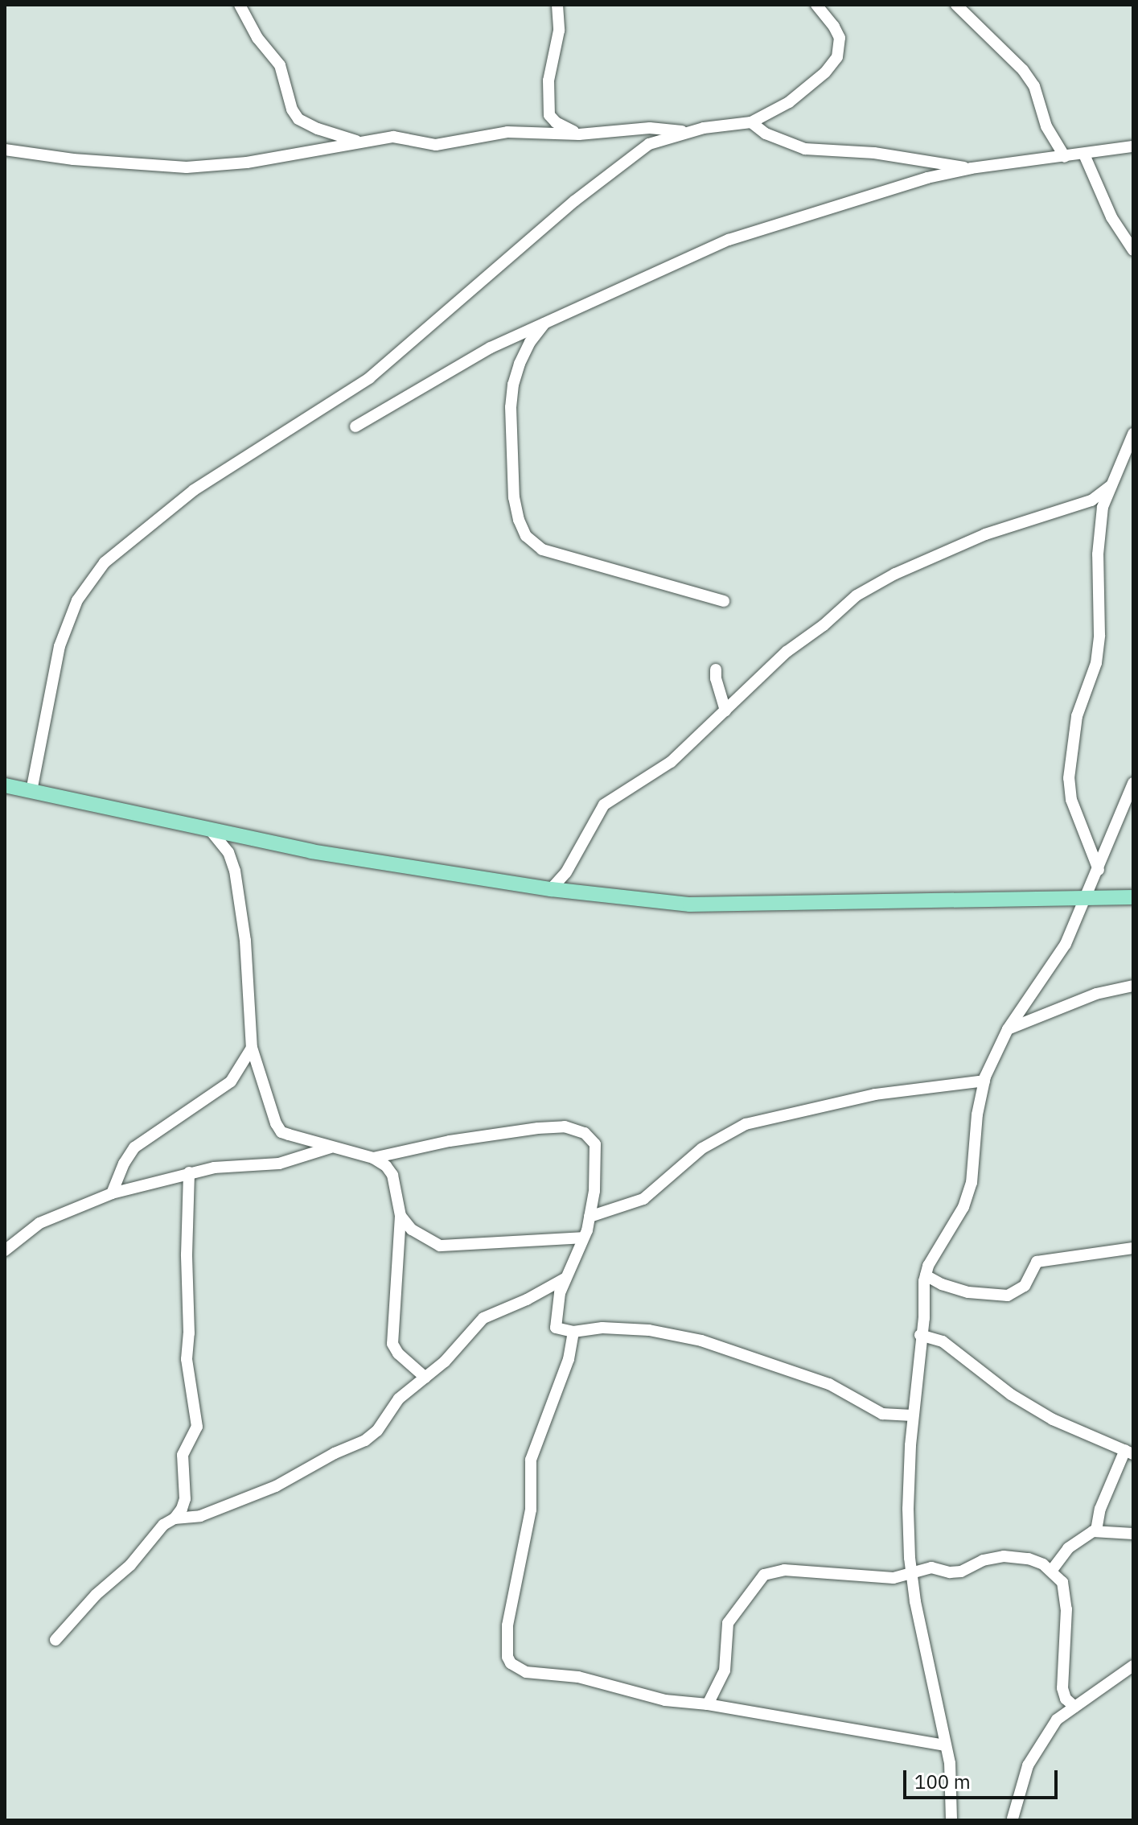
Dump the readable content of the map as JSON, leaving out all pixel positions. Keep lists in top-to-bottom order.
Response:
{
  "scale_bar": "100 m"
}
